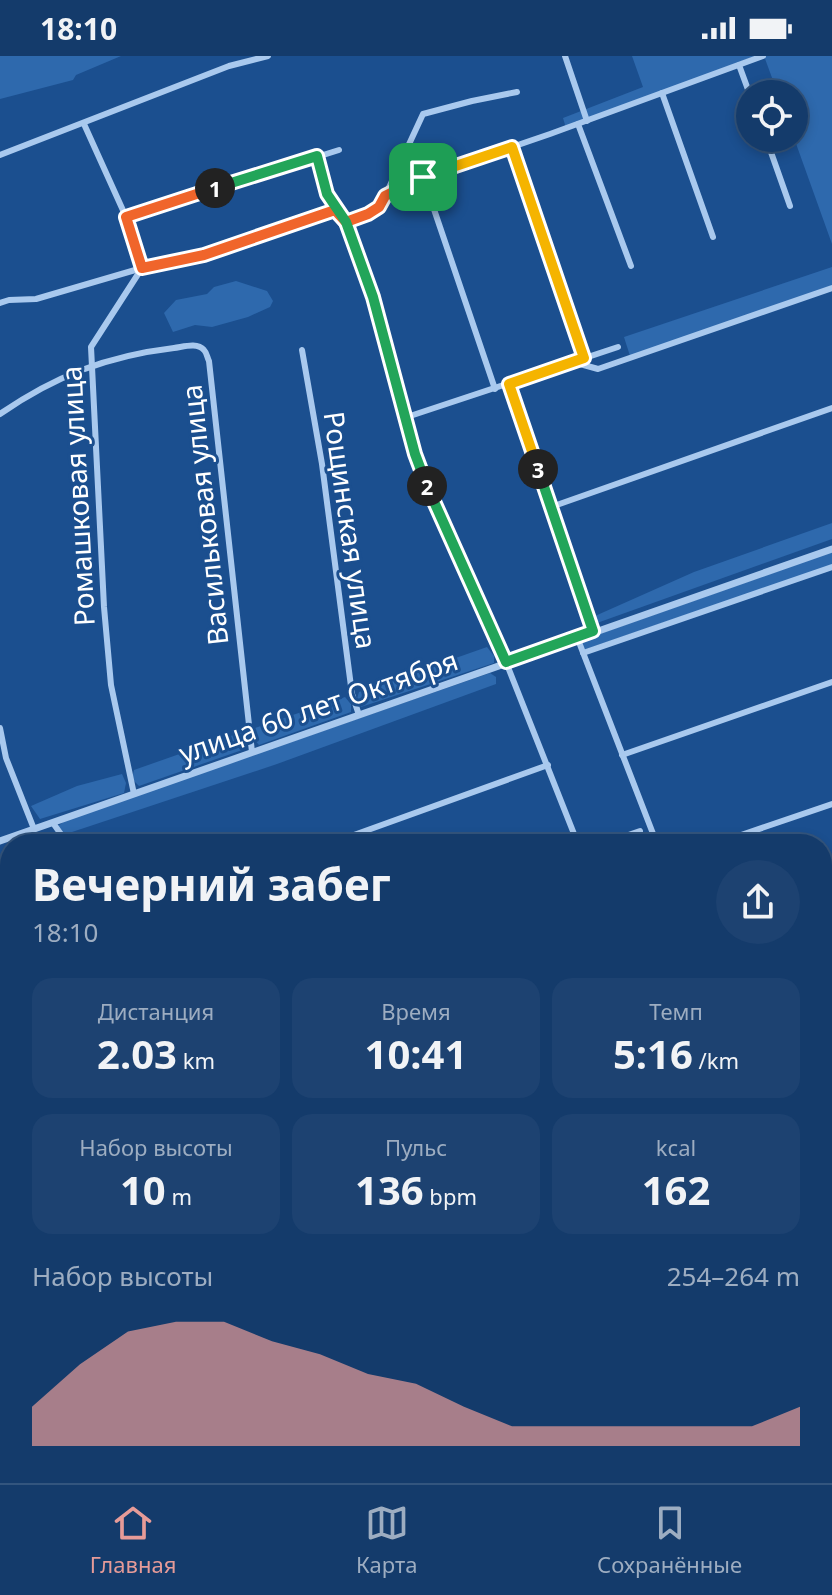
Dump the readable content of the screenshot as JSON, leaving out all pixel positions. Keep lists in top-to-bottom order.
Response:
{
  "streets": {
    "street": [
      "Ромашковая улица",
      "Васильковая улица",
      "Рощинская улица",
      "улица 60 лет Октября"
    ]
  },
  "crossings": [
    ["Ромашковая улица", "Васильковая улица"],
    ["Ромашковая улица", "улица 60 лет Октября"],
    ["Васильковая улица", "улица 60 лет Октября"],
    ["Рощинская улица", "улица 60 лет Октября"]
  ],
  "page": {
    "status": "18:10",
    "pins": ["1", "3", "2"],
    "heading": ["Вечерний забег", "18:10"],
    "stats": [
      ["Дистанция", "2.03 km"],
      ["Время", "10:41"],
      ["Темп", "5:16 /km"],
      ["Набор высоты", "10 m"],
      ["Пульс", "136 bpm"],
      ["kcal", "162"]
    ],
    "chart": ["Набор высоты", "254–264 m"],
    "tabs": ["Главная", "Карта", "Сохранённые"]
  }
}
